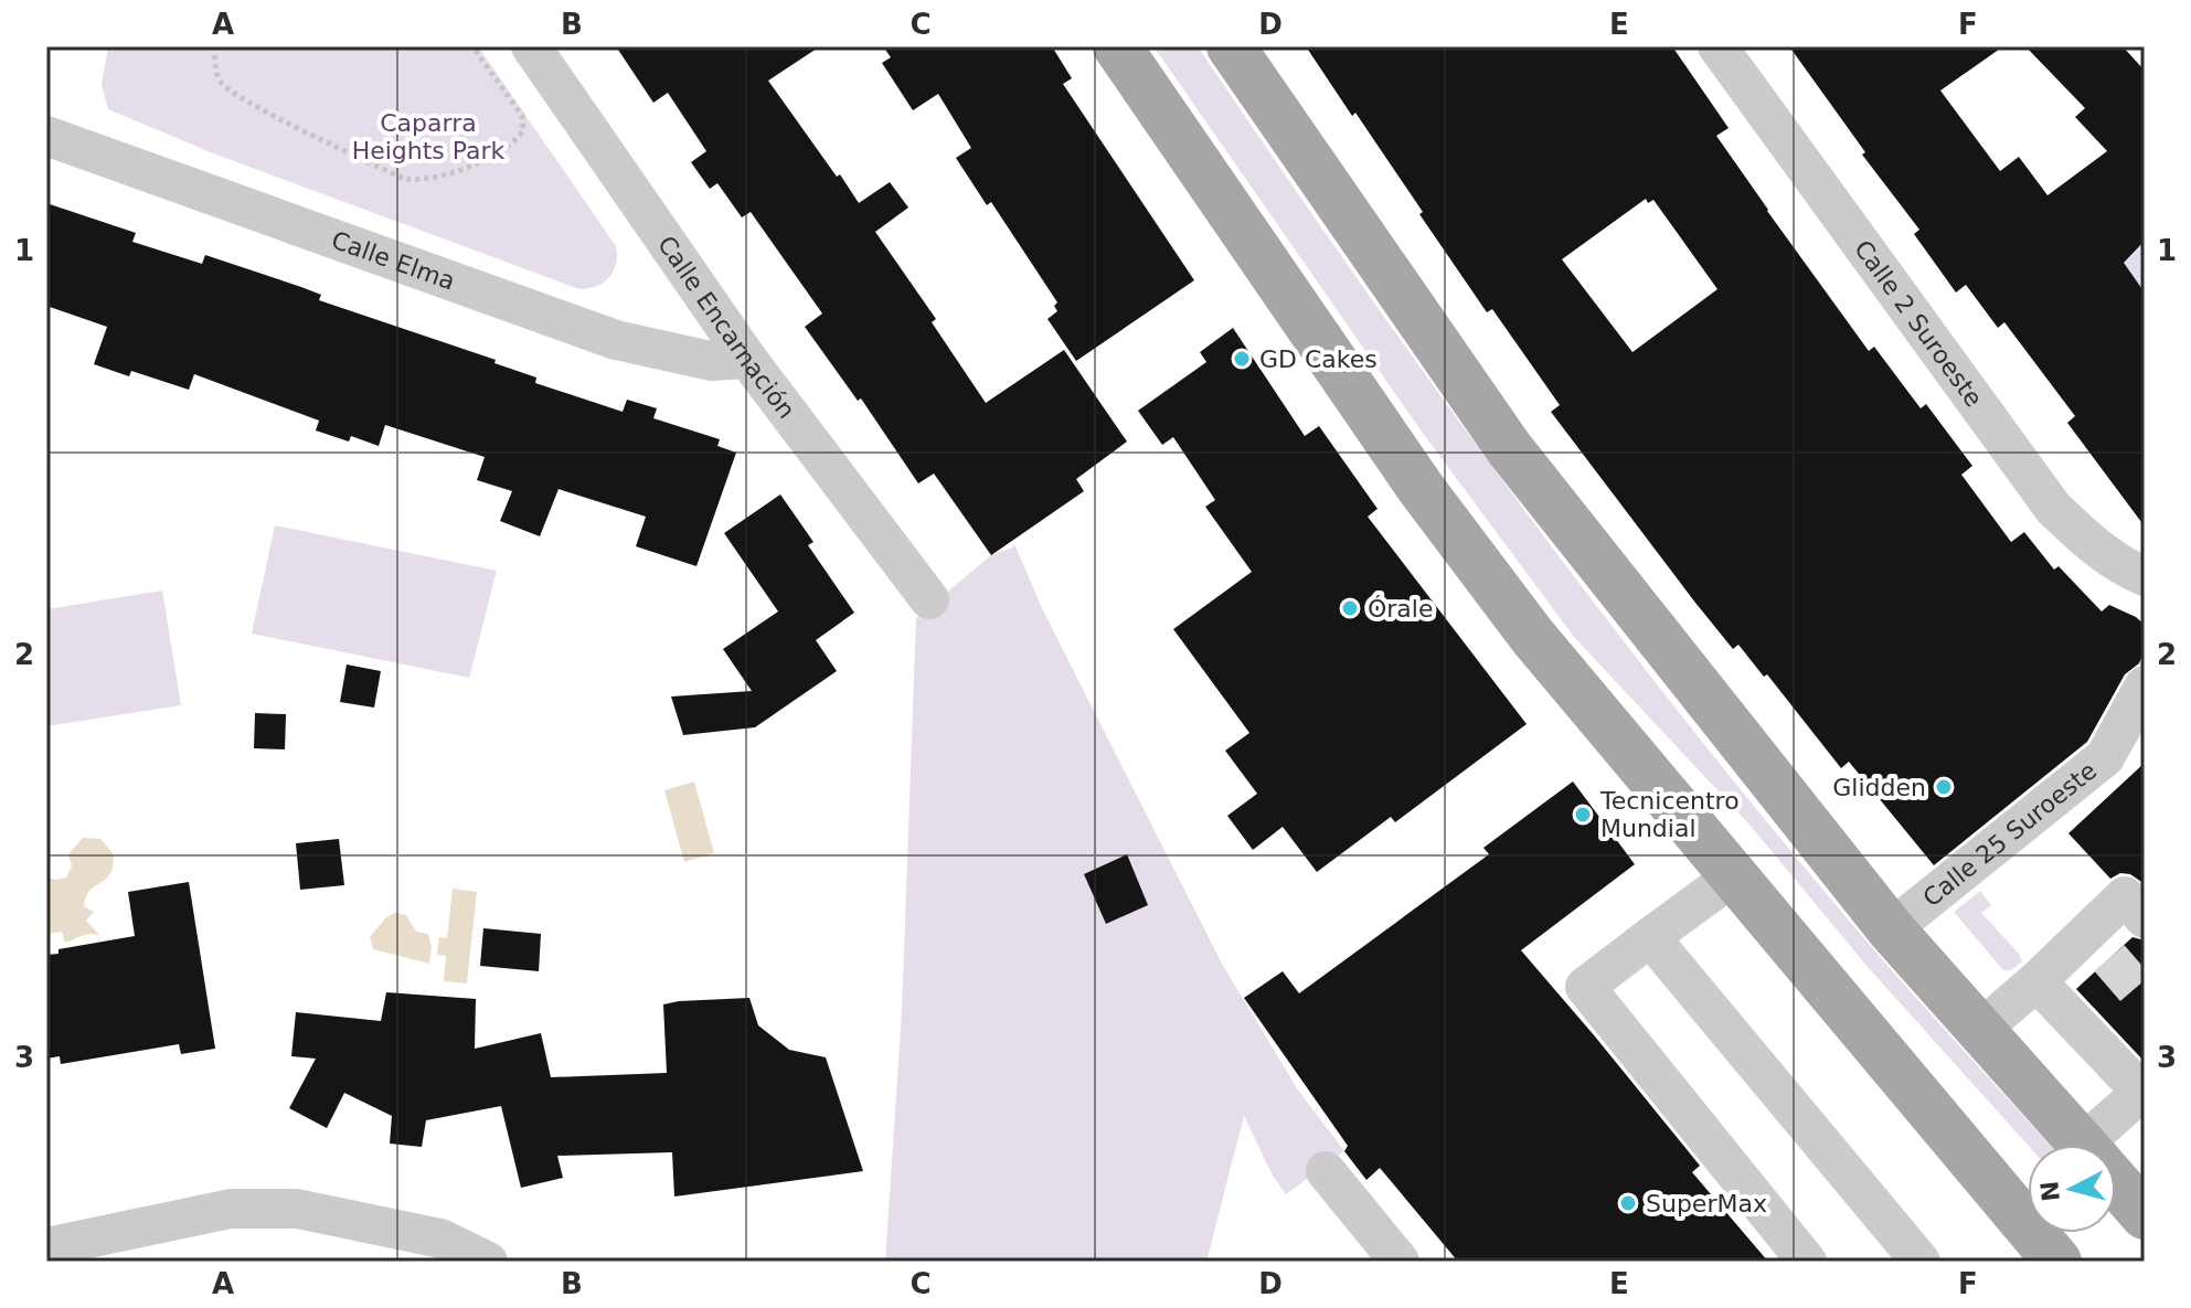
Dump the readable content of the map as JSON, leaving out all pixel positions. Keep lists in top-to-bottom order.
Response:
{
  "streets": {
    "street": [
      "Calle Elma",
      "Calle 2 Suroeste",
      "Calle Encarnación",
      "Calle 25 Suroeste"
    ]
  },
  "crossings": [
    ["Calle Elma", "Calle Encarnación"]
  ],
  "parks": ["Caparra Heights Park"],
  "places": [
    "GD Cakes",
    "Órale",
    "Glidden",
    "Tecnicentro Mundial",
    "SuperMax"
  ],
  "north": "left",
  "grid": {
    "columns": [
      "A",
      "B",
      "C",
      "D",
      "E",
      "F"
    ],
    "rows": ["1", "2", "3"]
  }
}
